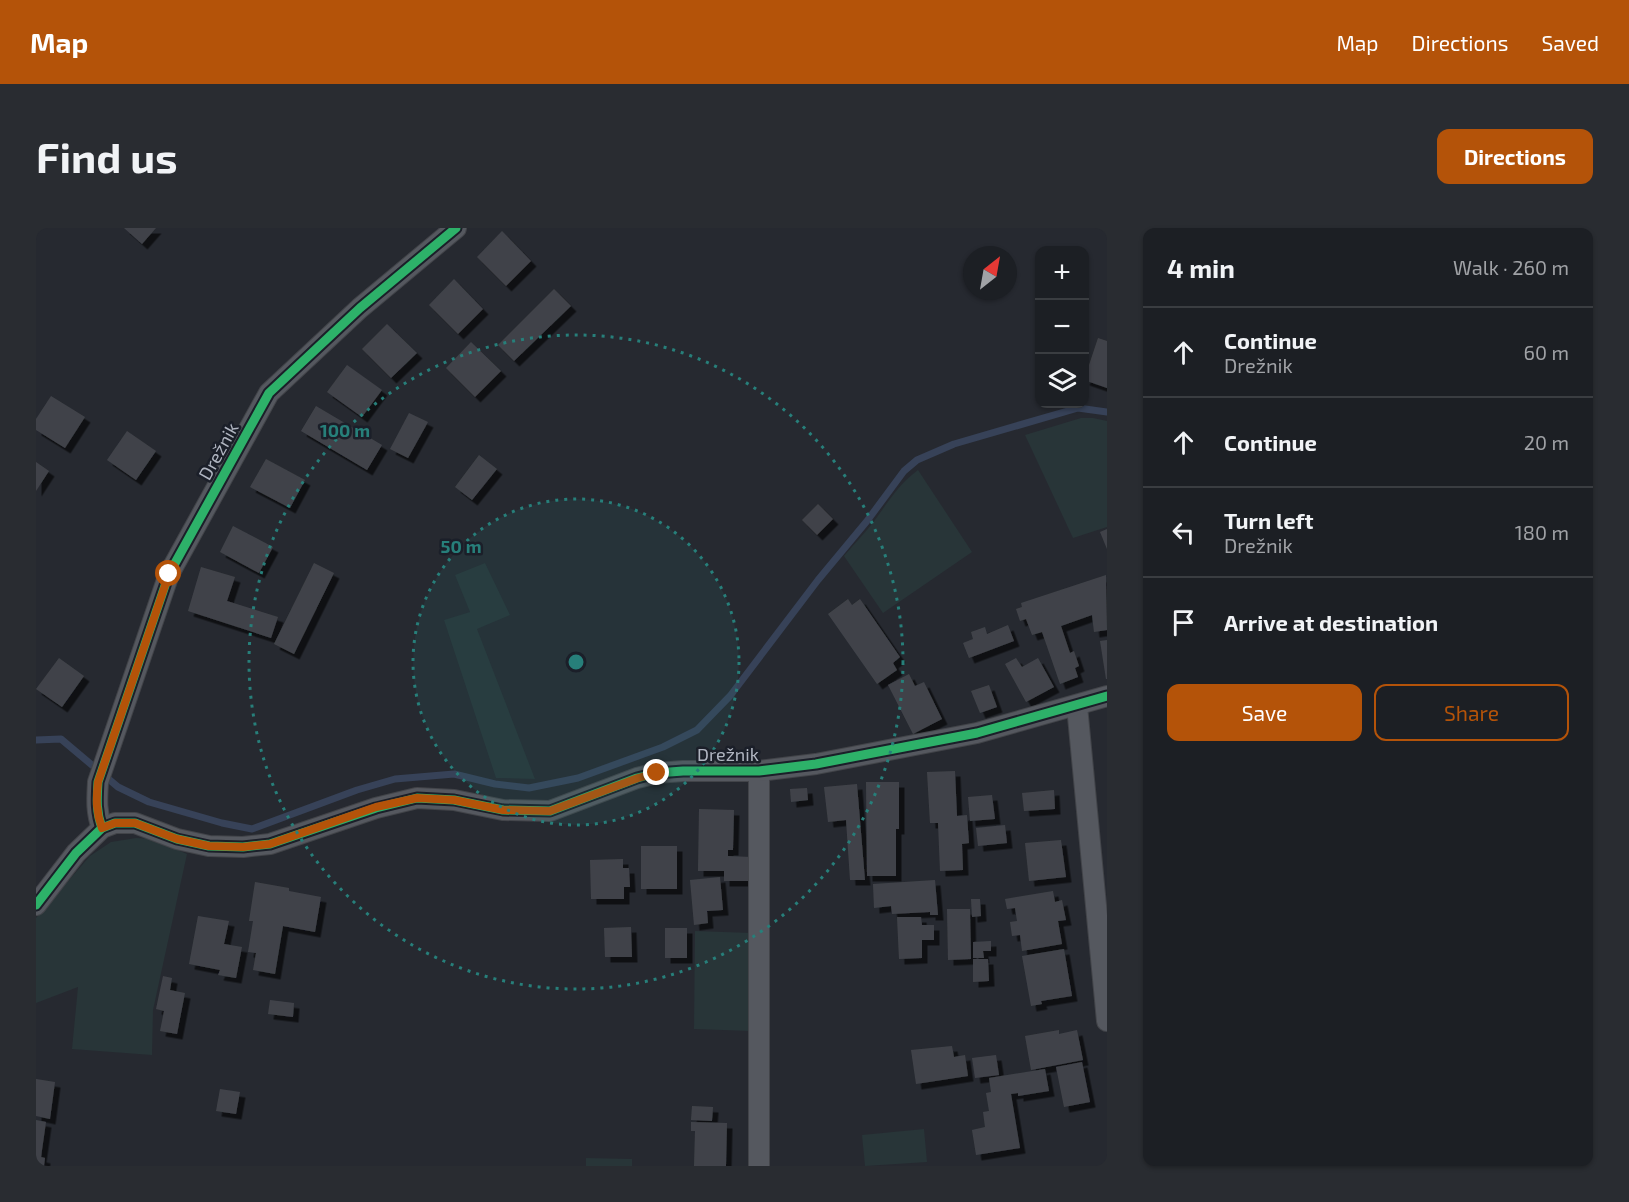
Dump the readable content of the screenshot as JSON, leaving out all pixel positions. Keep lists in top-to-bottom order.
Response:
{
  "streets": {
    "street": ["Drežnik"]
  },
  "north": "top right",
  "page": {
    "header": "Map",
    "nav": ["Map", "Directions", "Saved"],
    "buttons": [
      "Directions",
      ["Save", "Share"]
    ],
    "title": "Find us",
    "heading": ["4 min", "Walk · 260 m"],
    "map_buttons": ["+", "−"],
    "list": [
      ["Continue", "Drežnik", "60 m"],
      ["Continue", "20 m"],
      ["Turn left", "Drežnik", "180 m"],
      "Arrive at destination"
    ]
  },
  "rings": ["100 m", "50 m"]
}
